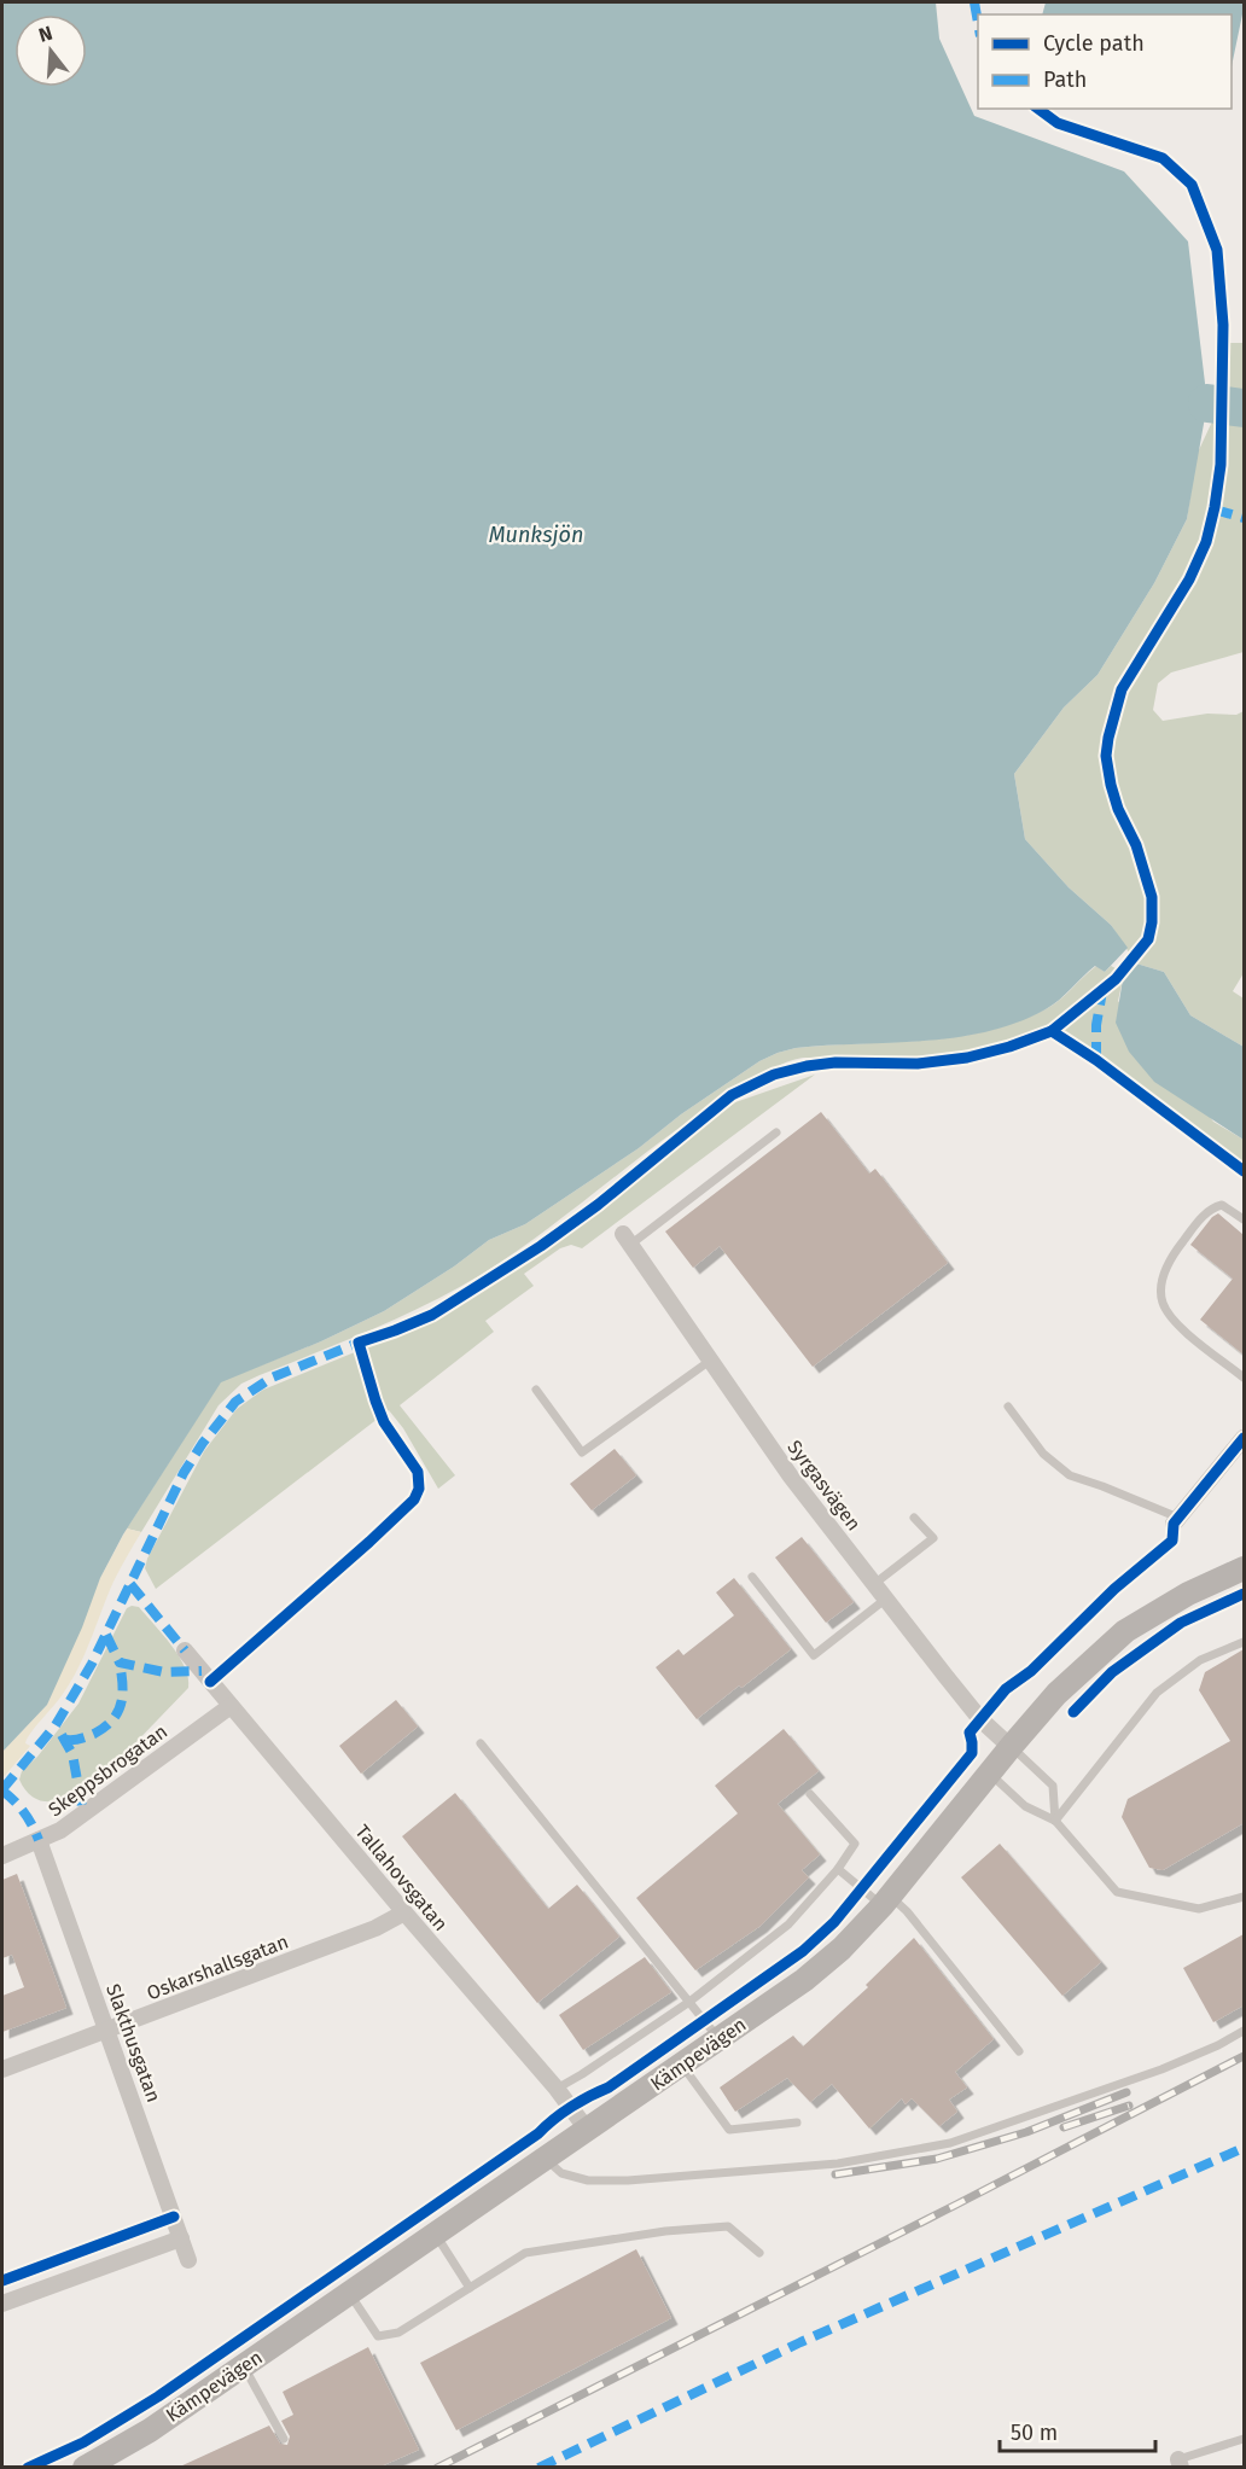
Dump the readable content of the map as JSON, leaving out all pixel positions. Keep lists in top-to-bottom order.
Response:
{
  "streets": {
    "main road": ["Kämpevägen"],
    "street": [
      "Syrgasvägen",
      "Skeppsbrogatan",
      "Tallahovsgatan",
      "Oskarshallsgatan",
      "Slakthusgatan"
    ]
  },
  "crossings": [
    ["Syrgasvägen", "Kämpevägen"],
    ["Skeppsbrogatan", "Tallahovsgatan"],
    ["Skeppsbrogatan", "Slakthusgatan"],
    ["Tallahovsgatan", "Oskarshallsgatan"],
    ["Tallahovsgatan", "Kämpevägen"],
    ["Oskarshallsgatan", "Slakthusgatan"]
  ],
  "water": ["Munksjön"],
  "legend": ["Cycle path", "Path"],
  "scale_bar": "50 m",
  "north": "top"
}
